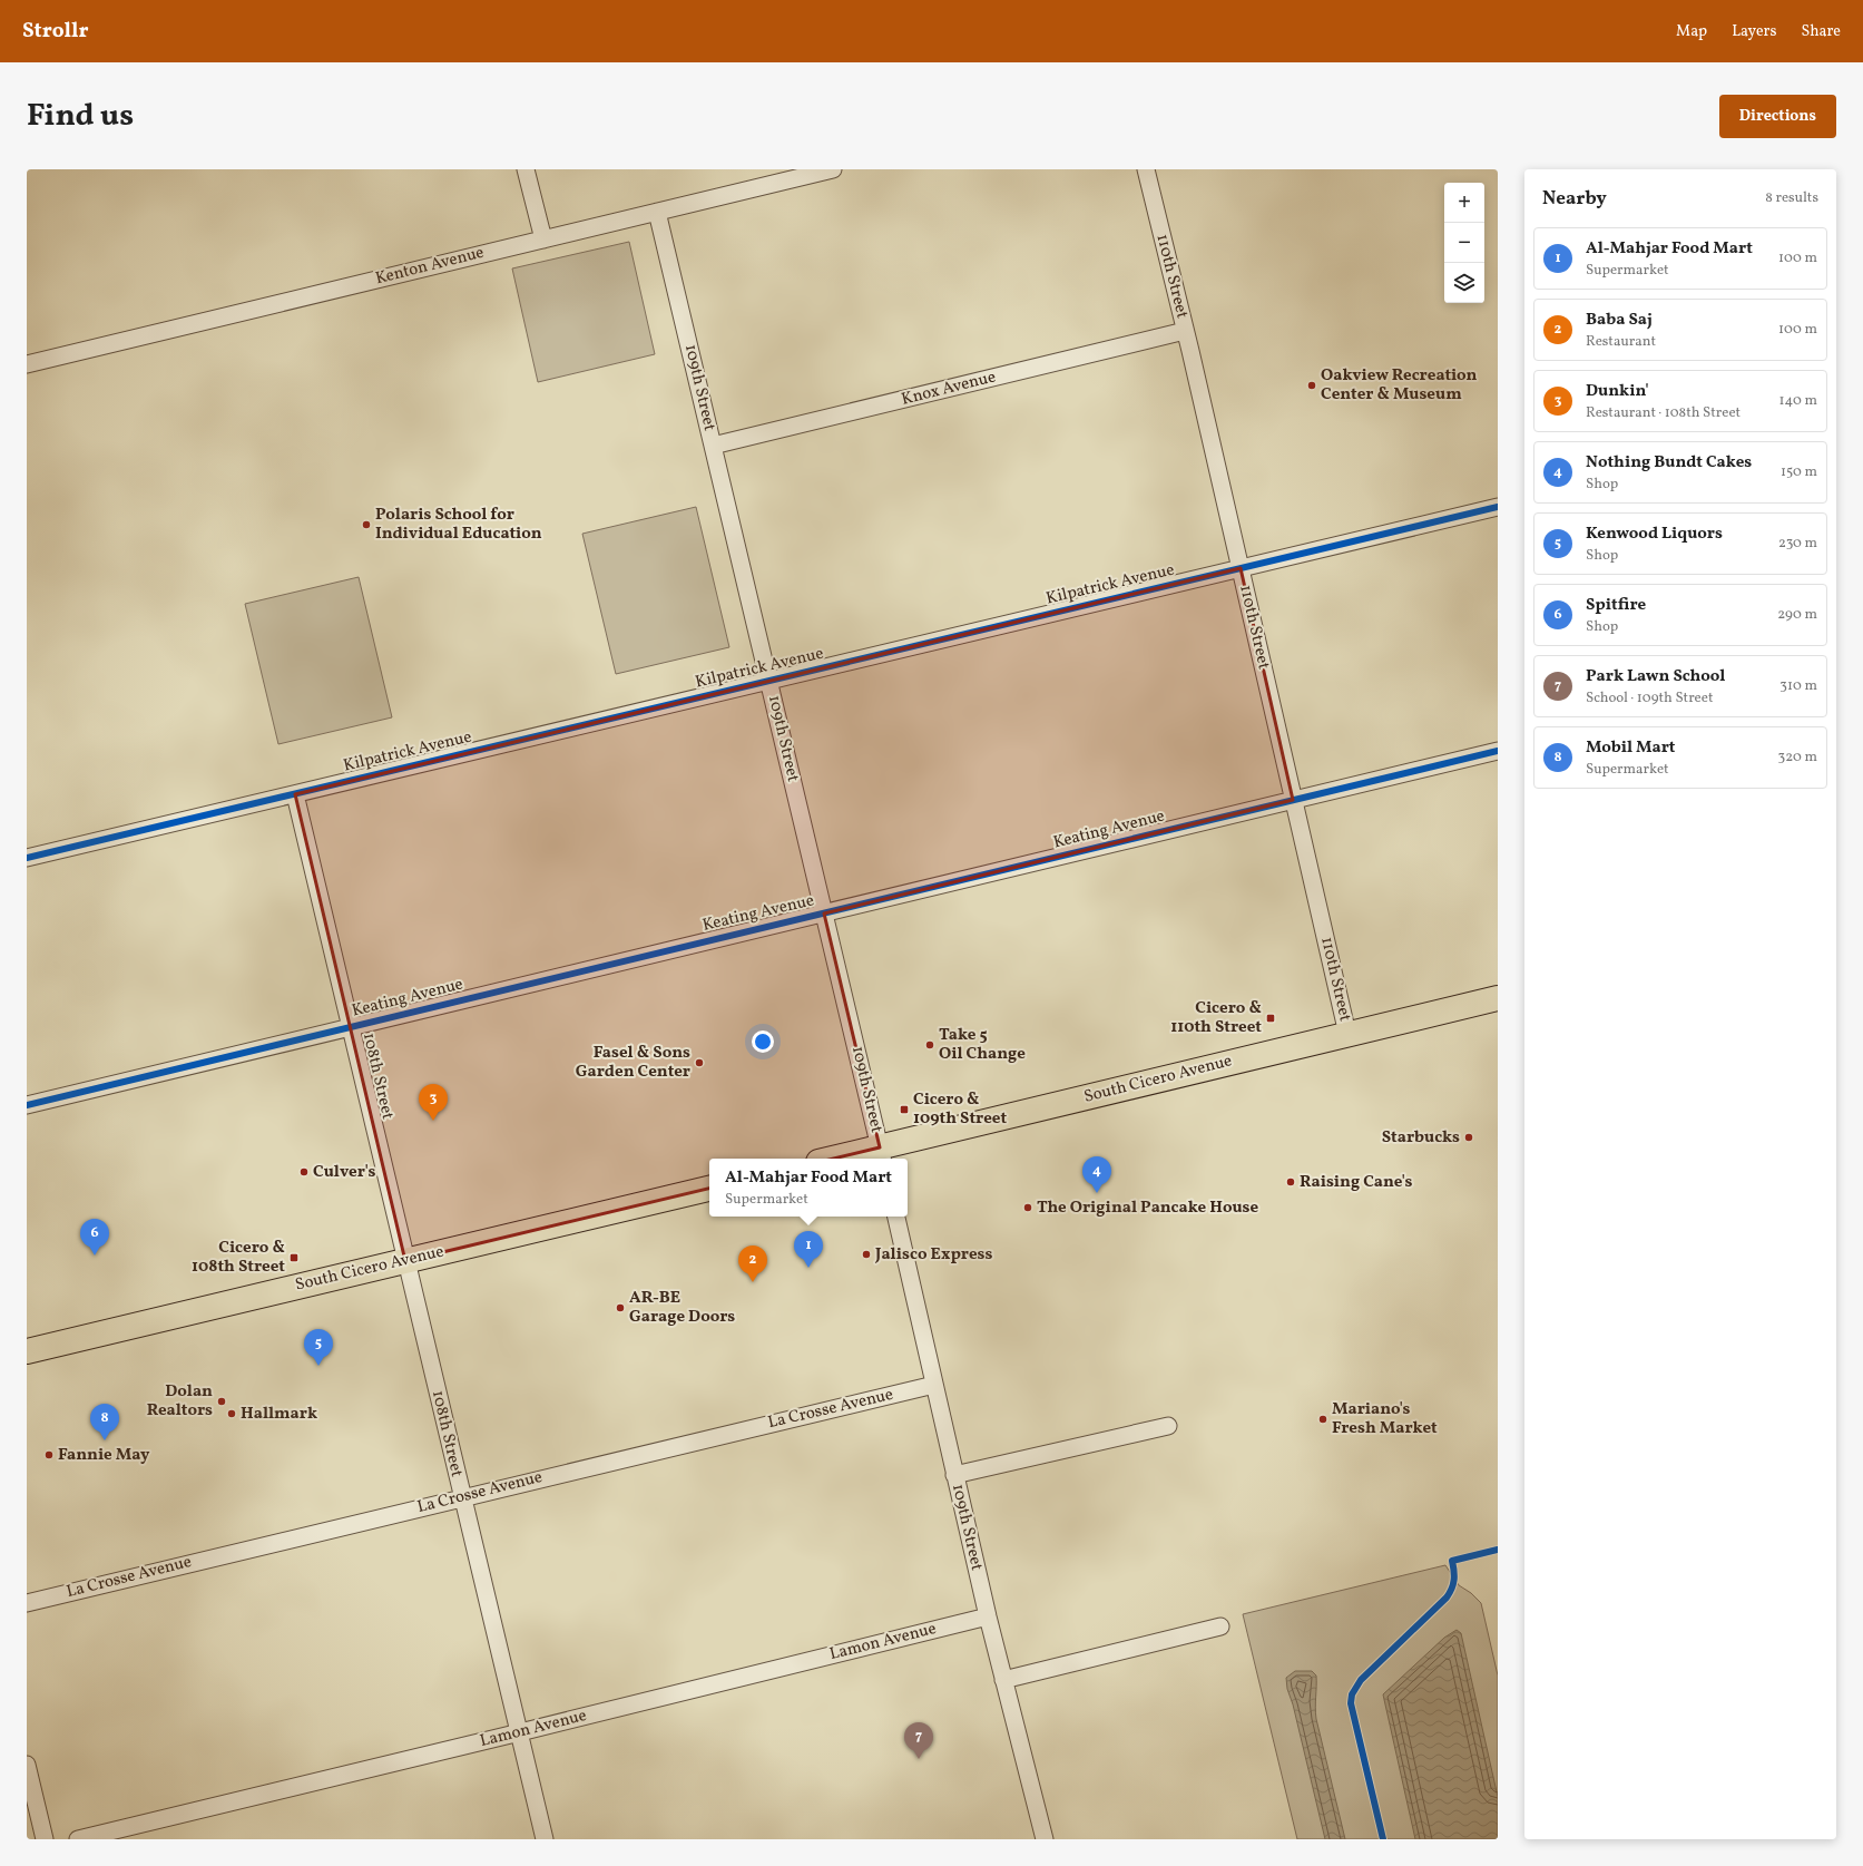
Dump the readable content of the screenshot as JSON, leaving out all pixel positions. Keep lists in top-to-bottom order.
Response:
{
  "streets": {
    "main road": ["South Cicero Avenue"],
    "street": [
      "Kenton Avenue",
      "110th Street",
      "109th Street",
      "Knox Avenue",
      "Kilpatrick Avenue",
      "Keating Avenue",
      "108th Street",
      "La Crosse Avenue",
      "Lamon Avenue"
    ]
  },
  "crossings": [
    ["Kenton Avenue", "109th Street"],
    ["110th Street", "Knox Avenue"],
    ["110th Street", "Kilpatrick Avenue"],
    ["110th Street", "Keating Avenue"],
    ["110th Street", "South Cicero Avenue"],
    ["109th Street", "Knox Avenue"],
    ["109th Street", "Kilpatrick Avenue"],
    ["109th Street", "Keating Avenue"],
    ["109th Street", "South Cicero Avenue"],
    ["109th Street", "La Crosse Avenue"],
    ["109th Street", "Lamon Avenue"],
    ["Kilpatrick Avenue", "108th Street"],
    ["Keating Avenue", "108th Street"],
    ["108th Street", "South Cicero Avenue"],
    ["108th Street", "La Crosse Avenue"],
    ["108th Street", "Lamon Avenue"]
  ],
  "places": {
    "other": [
      "Oakview Recreation Center & Museum",
      "Polaris School for Individual Education",
      "Take 5 Oil Change",
      "Fasel & Sons Garden Center",
      "Starbucks",
      "Culver's",
      "Raising Cane's",
      "The Original Pancake House",
      "Jalisco Express",
      "AR-BE Garage Doors",
      "Dolan Realtors",
      "Hallmark",
      "Mariano's Fresh Market",
      "Fannie May"
    ],
    "transit": ["Cicero & 110th Street", "Cicero & 109th Street", "Cicero & 108th Street"]
  },
  "page": {
    "header": "Strollr",
    "nav": ["Map", "Layers", "Share"],
    "title": "Find us",
    "buttons": "Directions",
    "heading": ["Nearby", "8 results"],
    "map_buttons": ["+", "−"],
    "list": [
      {
        "mark": "1",
        "name": "Al-Mahjar Food Mart",
        "note": "Supermarket",
        "value": "100 m"
      },
      {
        "mark": "2",
        "name": "Baba Saj",
        "note": "Restaurant",
        "value": "100 m"
      },
      {
        "mark": "3",
        "name": "Dunkin'",
        "note": "Restaurant · 108th Street",
        "value": "140 m"
      },
      {
        "mark": "4",
        "name": "Nothing Bundt Cakes",
        "note": "Shop",
        "value": "150 m"
      },
      {
        "mark": "5",
        "name": "Kenwood Liquors",
        "note": "Shop",
        "value": "230 m"
      },
      {
        "mark": "6",
        "name": "Spitfire",
        "note": "Shop",
        "value": "290 m"
      },
      {
        "mark": "7",
        "name": "Park Lawn School",
        "note": "School · 109th Street",
        "value": "310 m"
      },
      {
        "mark": "8",
        "name": "Mobil Mart",
        "note": "Supermarket",
        "value": "320 m"
      }
    ],
    "pins": [
      "3",
      "4",
      "6",
      "1",
      "2",
      "5",
      "8",
      "7"
    ],
    "popup": ["Al-Mahjar Food Mart", "Supermarket"]
  }
}
